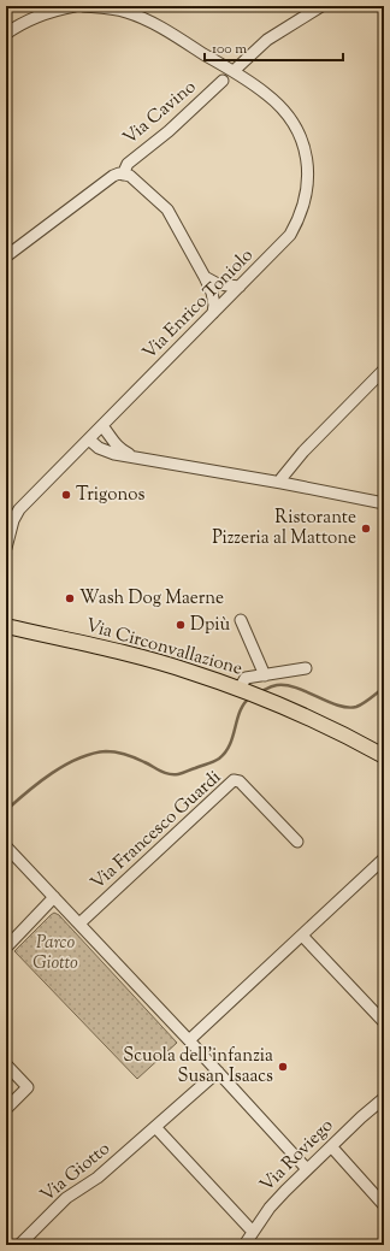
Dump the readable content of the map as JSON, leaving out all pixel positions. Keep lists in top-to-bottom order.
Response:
{
  "streets": {
    "main road": ["Via Circonvallazione"],
    "street": [
      "Via Cavino",
      "Via Enrico Toniolo",
      "Via Francesco Guardi",
      "Via Roviego",
      "Via Giotto"
    ]
  },
  "parks": ["Parco Giotto"],
  "places": [
    "Trigonos",
    "Ristorante Pizzeria al Mattone",
    "Wash Dog Maerne",
    "Dpiù",
    "Scuola dell'infanzia Susan Isaacs"
  ],
  "scale_bar": "100 m"
}
